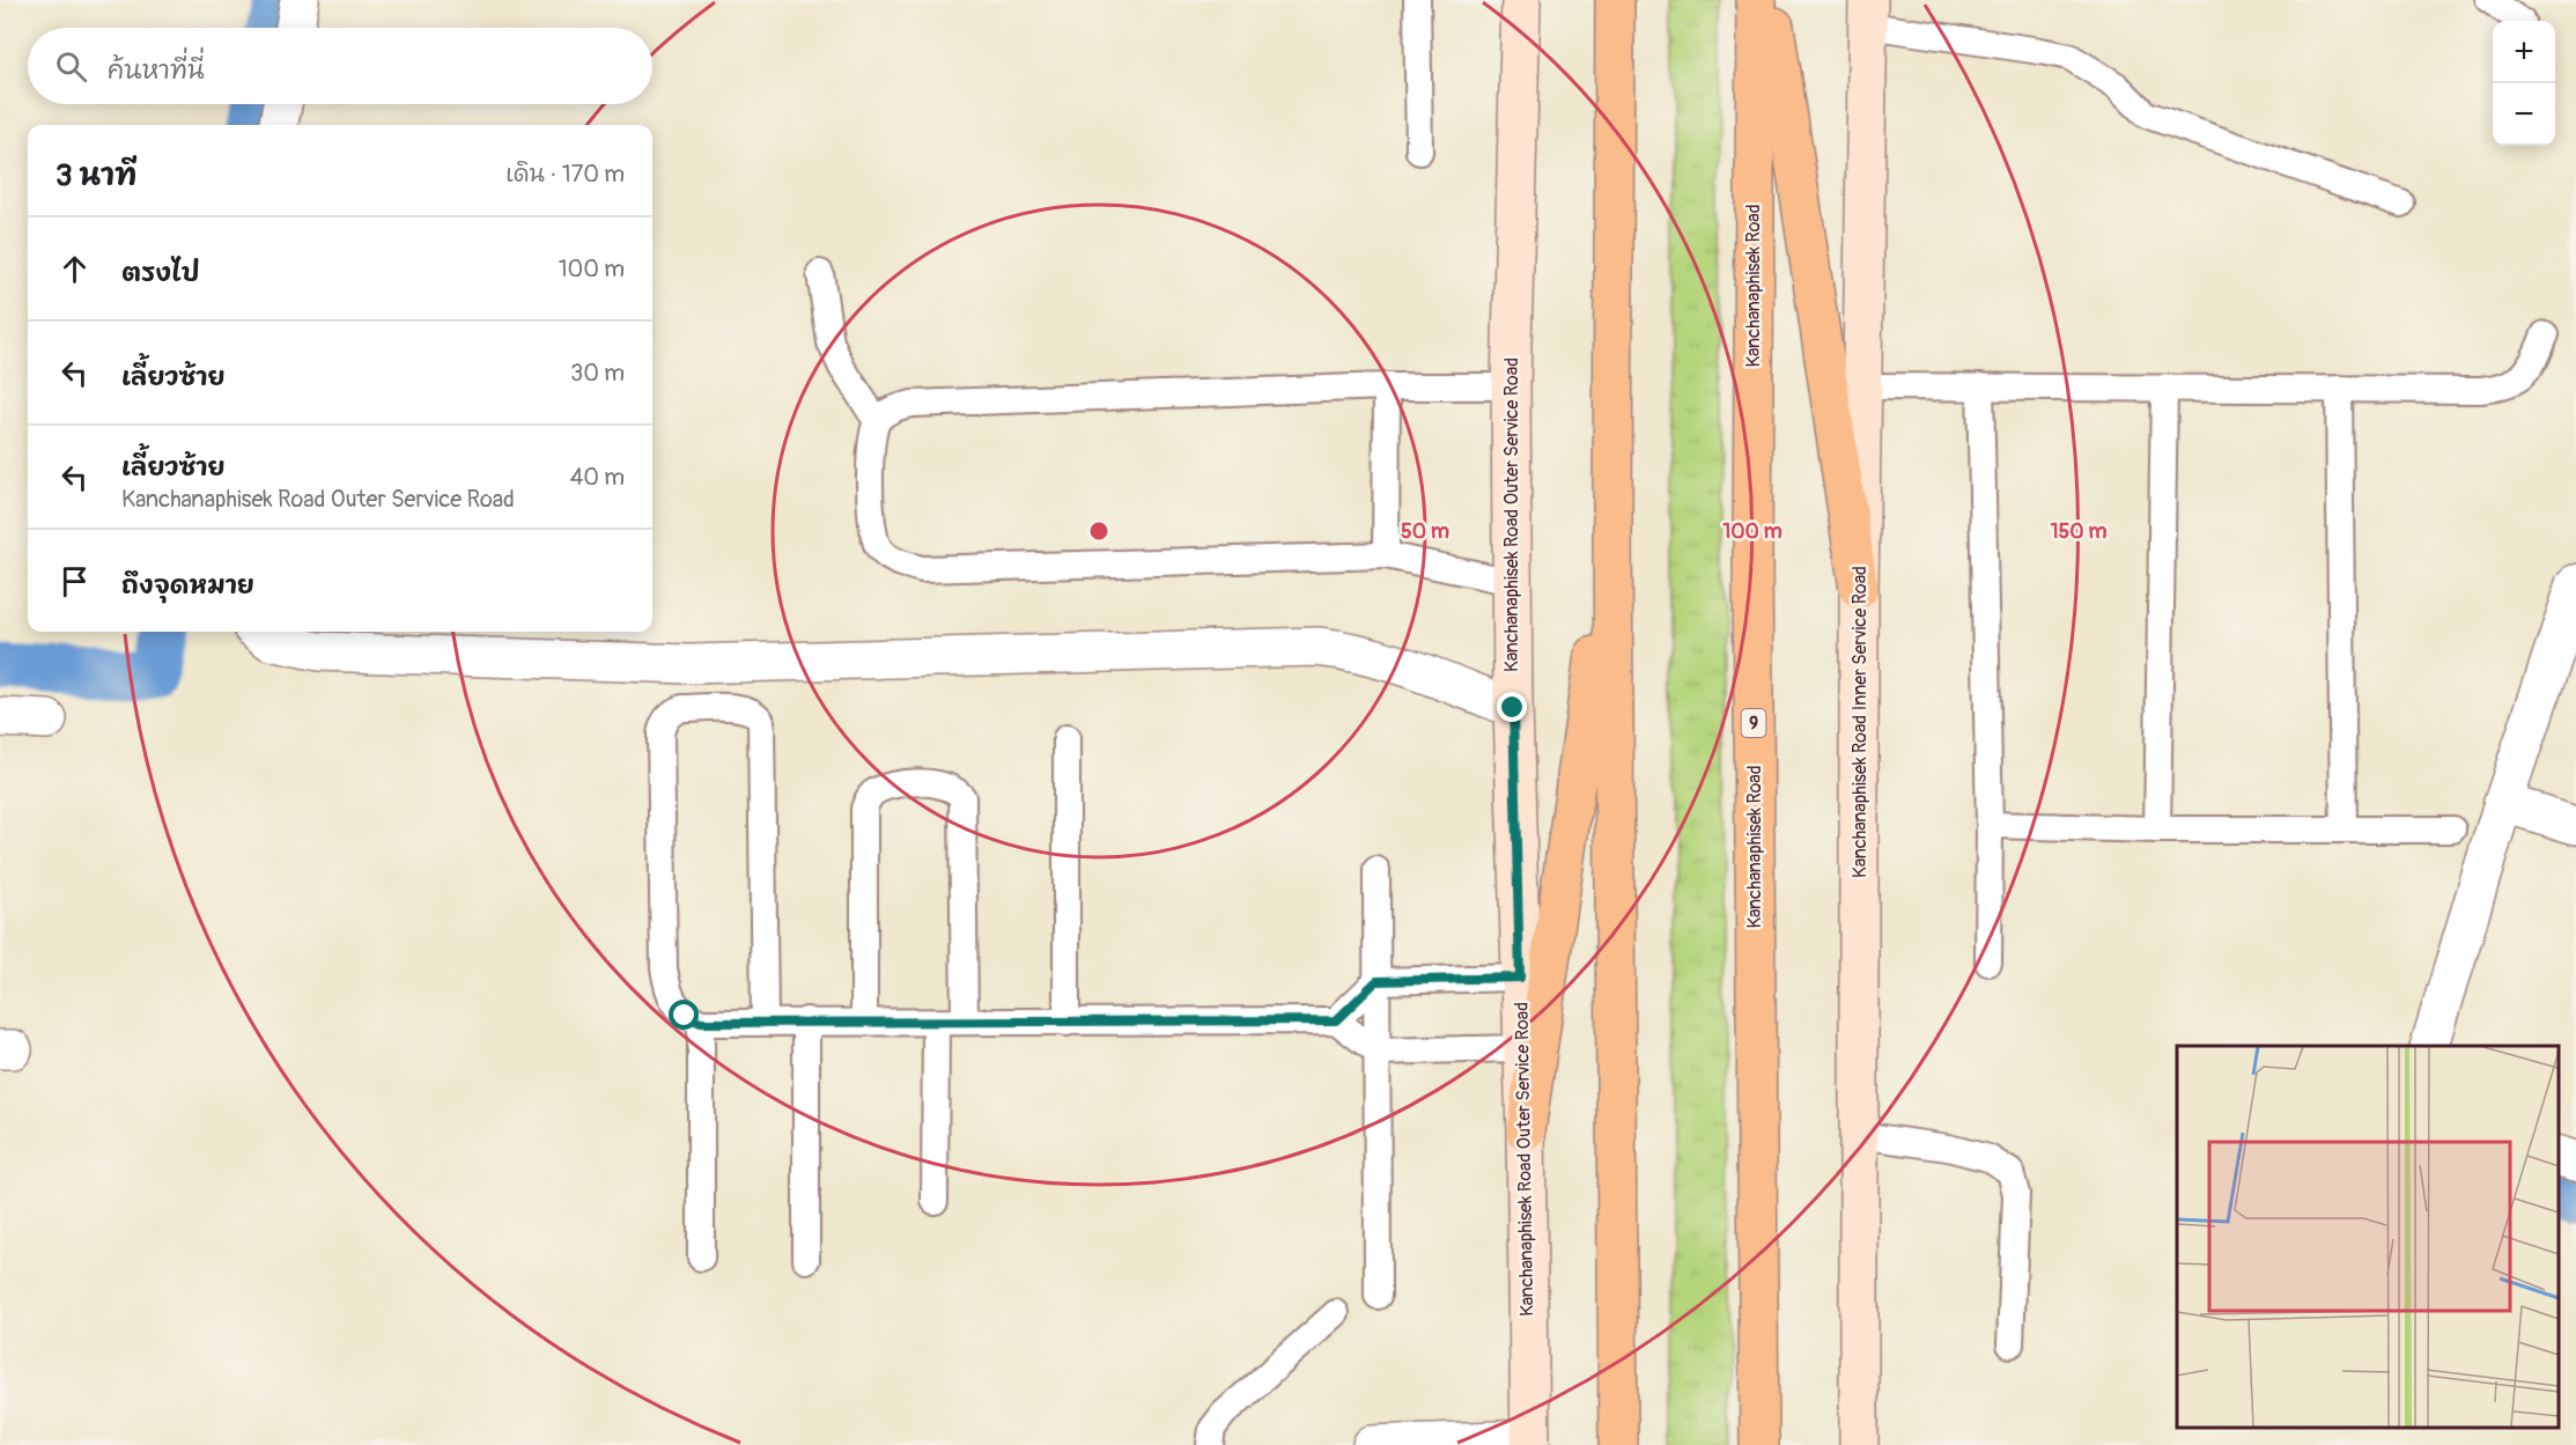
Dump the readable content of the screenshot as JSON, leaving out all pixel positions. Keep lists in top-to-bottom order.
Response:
{
  "streets": {
    "highway": ["Kanchanaphisek Road", "9"],
    "main road": ["Kanchanaphisek Road Outer Service Road", "Kanchanaphisek Road Inner Service Road"]
  },
  "page": {
    "map_buttons": ["+", "−"],
    "search": "ค้นหาที่นี่",
    "heading": ["3 นาที", "เดิน · 170 m"],
    "list": [
      ["ตรงไป", "100 m"],
      ["เลี้ยวซ้าย", "30 m"],
      ["เลี้ยวซ้าย", "Kanchanaphisek Road Outer Service Road", "40 m"],
      "ถึงจุดหมาย"
    ]
  },
  "rings": ["50 m", "100 m", "150 m"]
}
